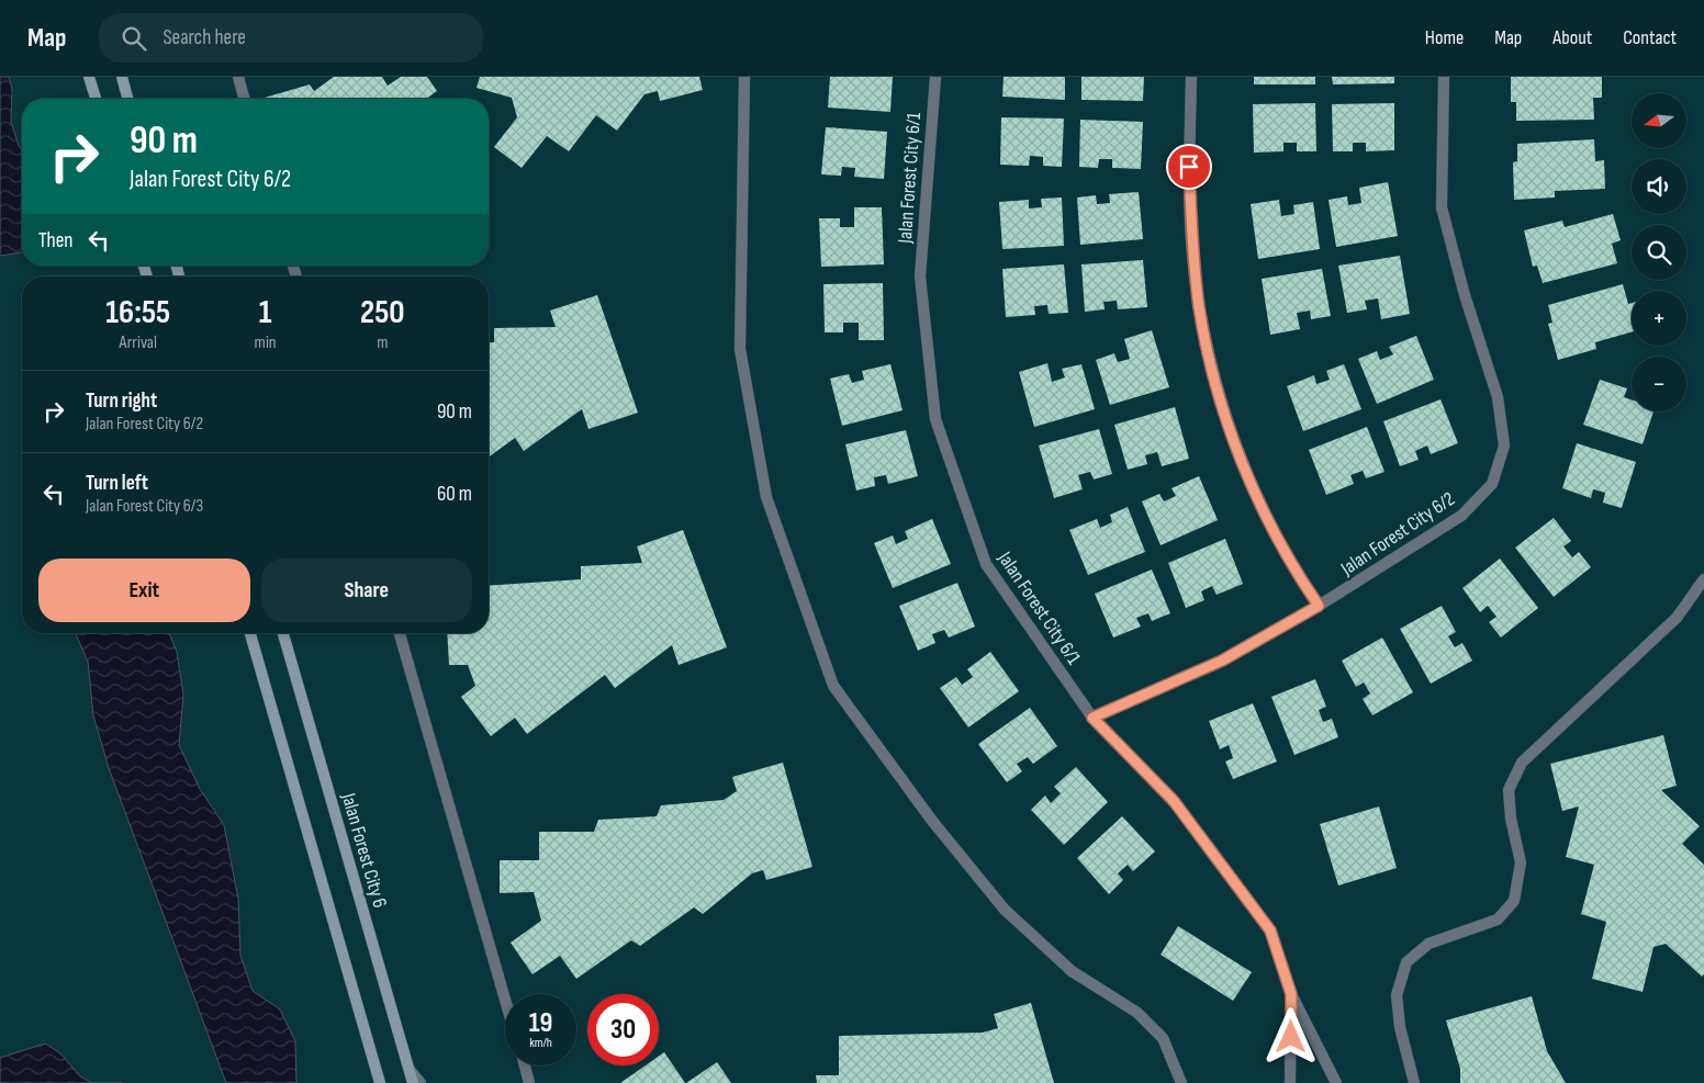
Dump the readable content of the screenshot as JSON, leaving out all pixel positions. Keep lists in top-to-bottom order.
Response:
{
  "streets": {
    "street": ["Jalan Forest City 6/1", "Jalan Forest City 6/2", "Jalan Forest City 6"]
  },
  "crossings": [
    ["Jalan Forest City 6/1", "Jalan Forest City 6/2"]
  ],
  "north": "left",
  "page": {
    "header": "Map",
    "search": "Search here",
    "nav": [
      "Home",
      "Map",
      "About",
      "Contact"
    ],
    "map_buttons": ["+", "−"],
    "turn": ["90 m", "Jalan Forest City 6/2"],
    "then": "Then",
    "eta": [
      "16:55",
      "Arrival",
      "1",
      "min",
      "250",
      "m"
    ],
    "list": [
      {
        "name": "Turn right",
        "note": "Jalan Forest City 6/2",
        "value": "90 m"
      },
      {
        "name": "Turn left",
        "note": "Jalan Forest City 6/3",
        "value": "60 m"
      }
    ],
    "buttons": ["Exit", "Share"],
    "speed": "19 km/h",
    "limit": "30"
  }
}
